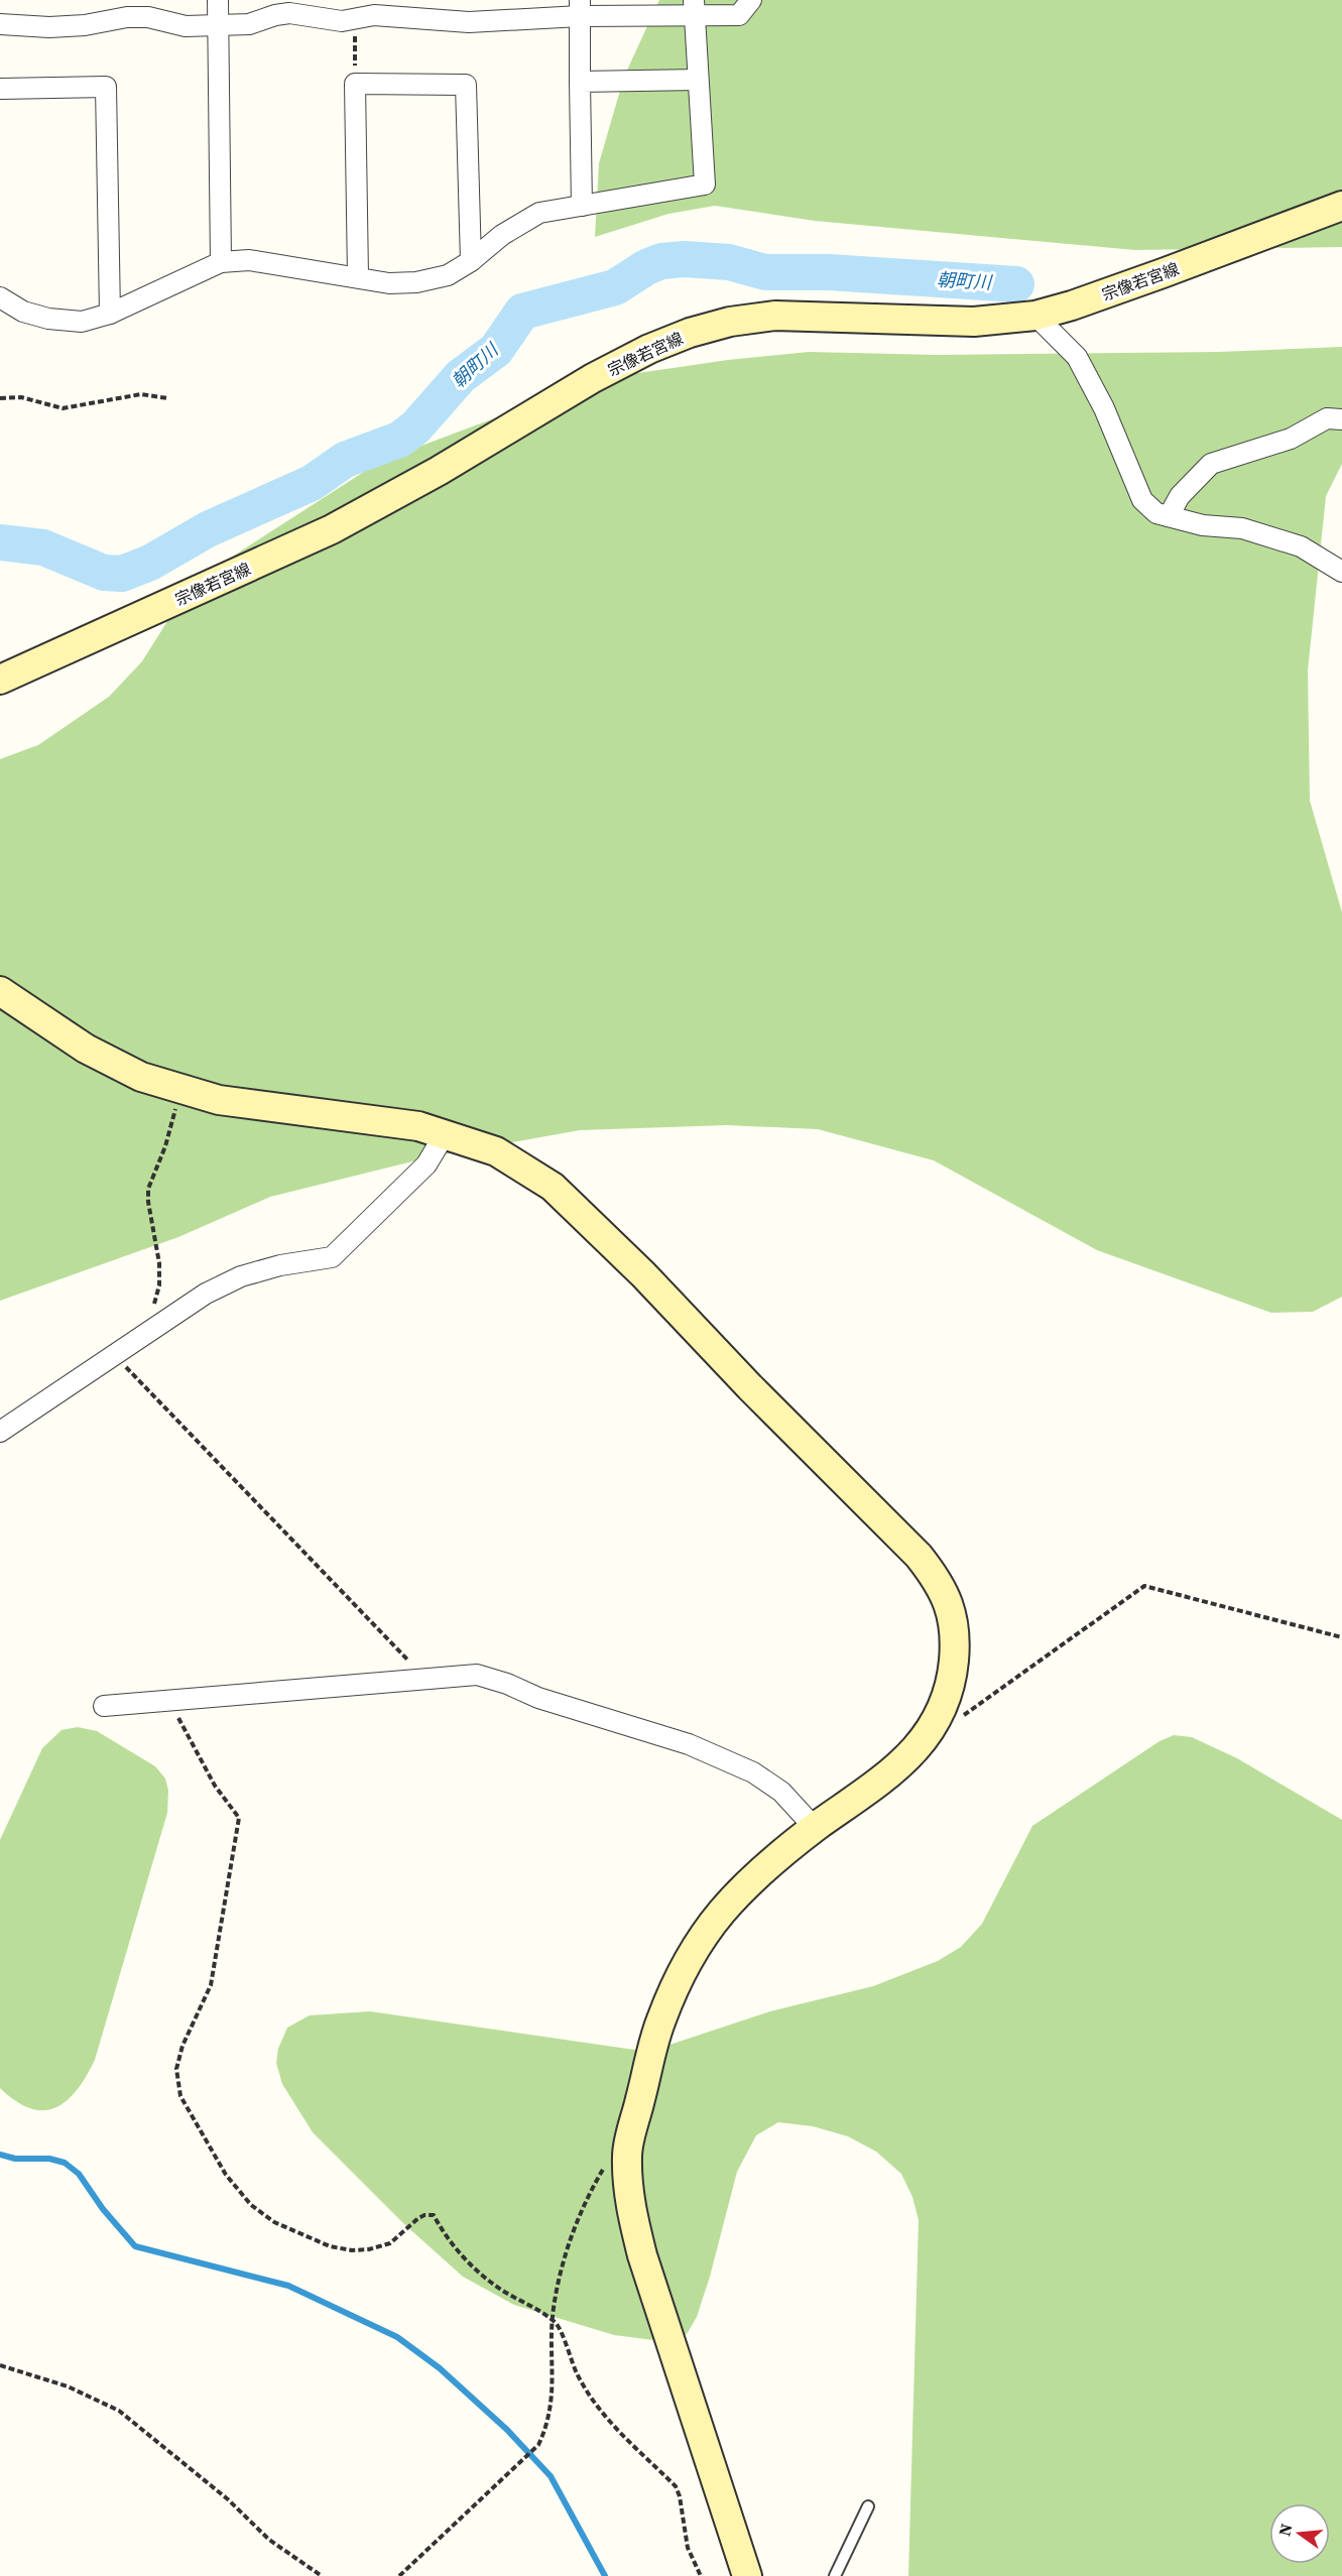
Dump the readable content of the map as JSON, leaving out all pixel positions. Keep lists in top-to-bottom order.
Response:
{
  "streets": {
    "street": ["宗像若宮線"]
  },
  "water": ["朝町川"],
  "north": "left"
}
